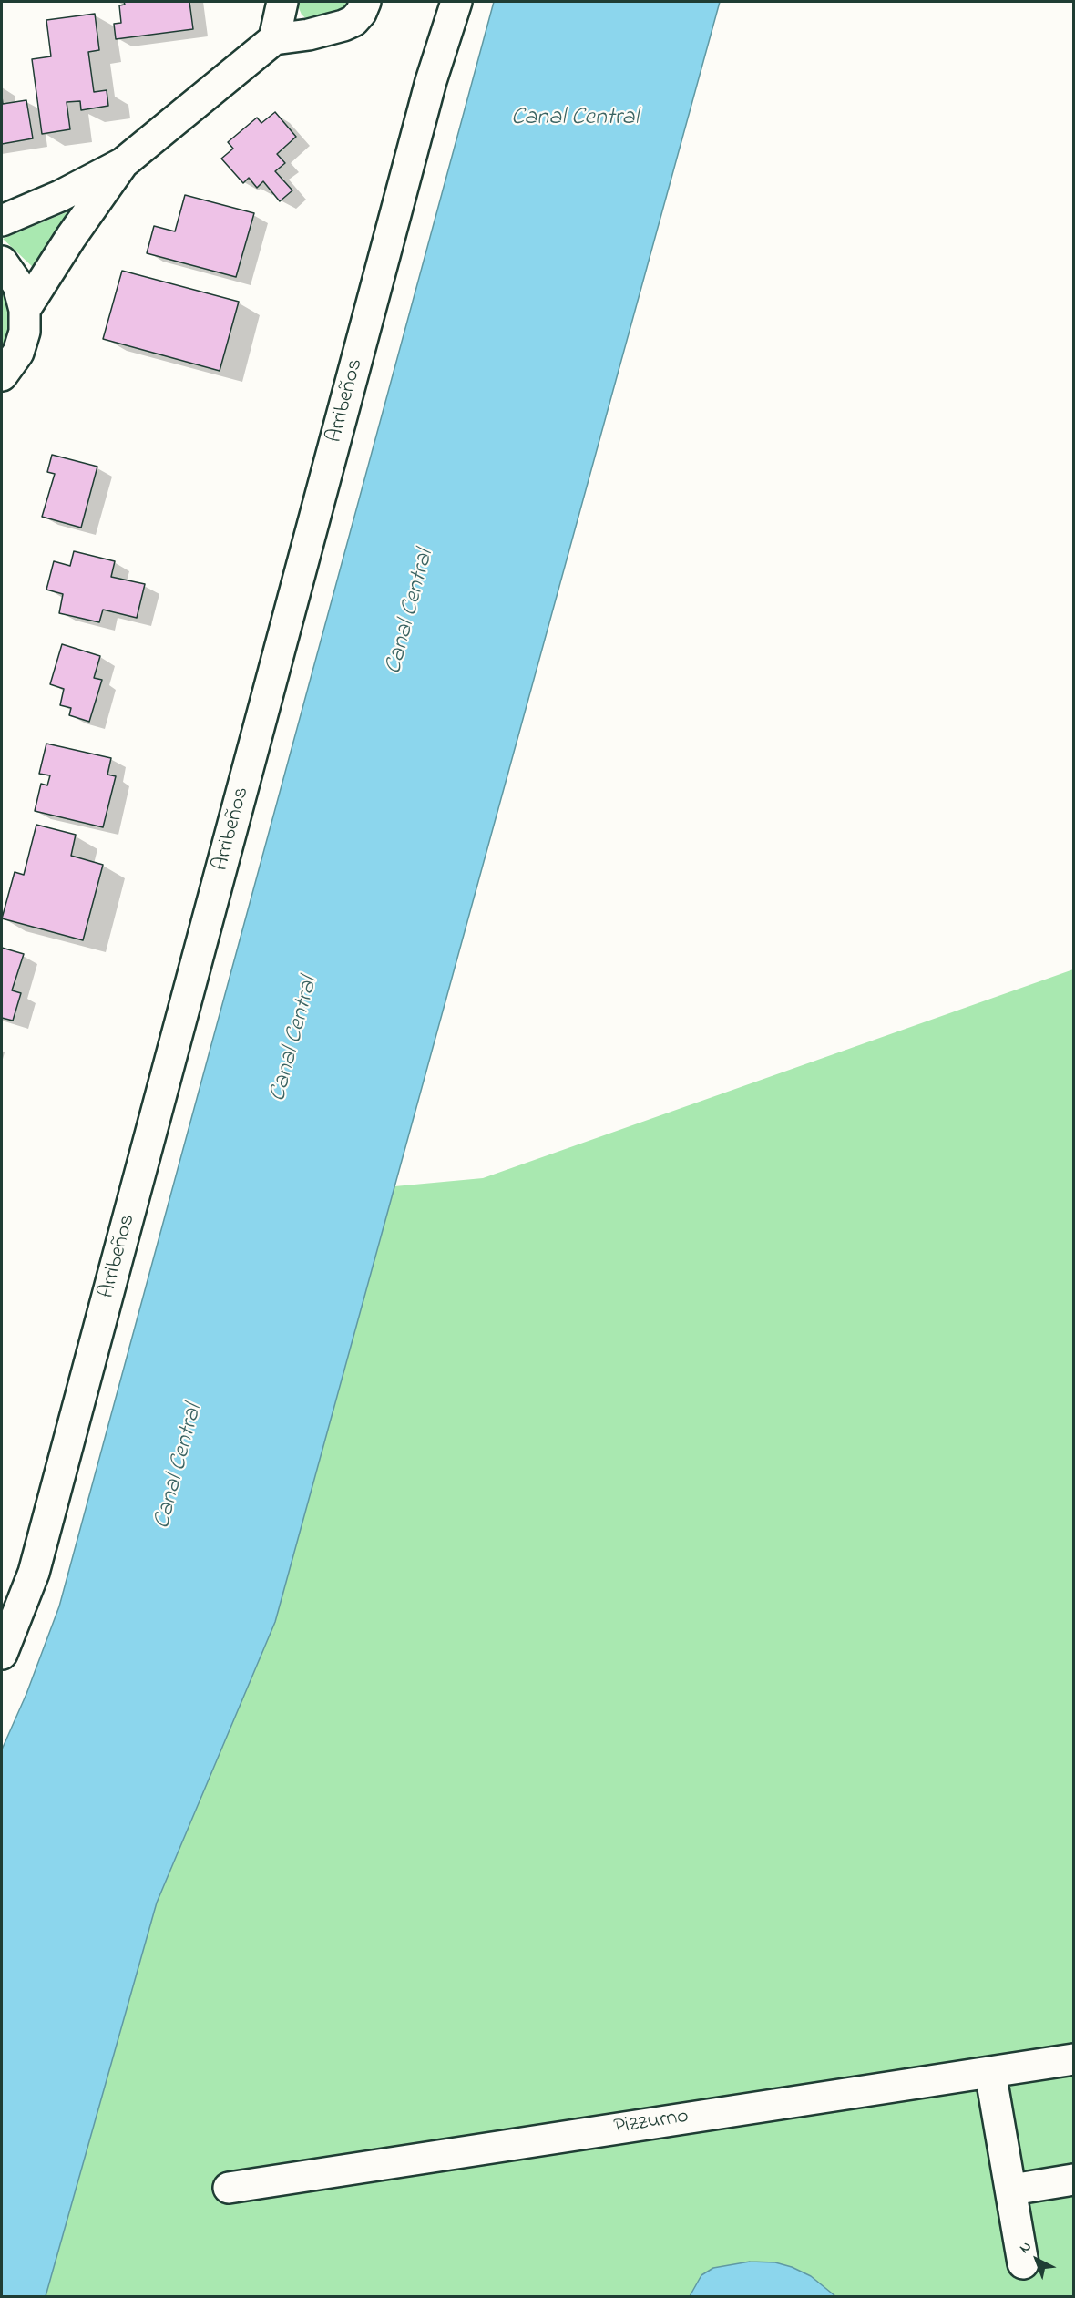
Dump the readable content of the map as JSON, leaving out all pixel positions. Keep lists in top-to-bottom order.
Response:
{
  "streets": {
    "street": ["Arribeños", "Pizzurno"]
  },
  "water": ["Canal Central"],
  "north": "top left"
}
